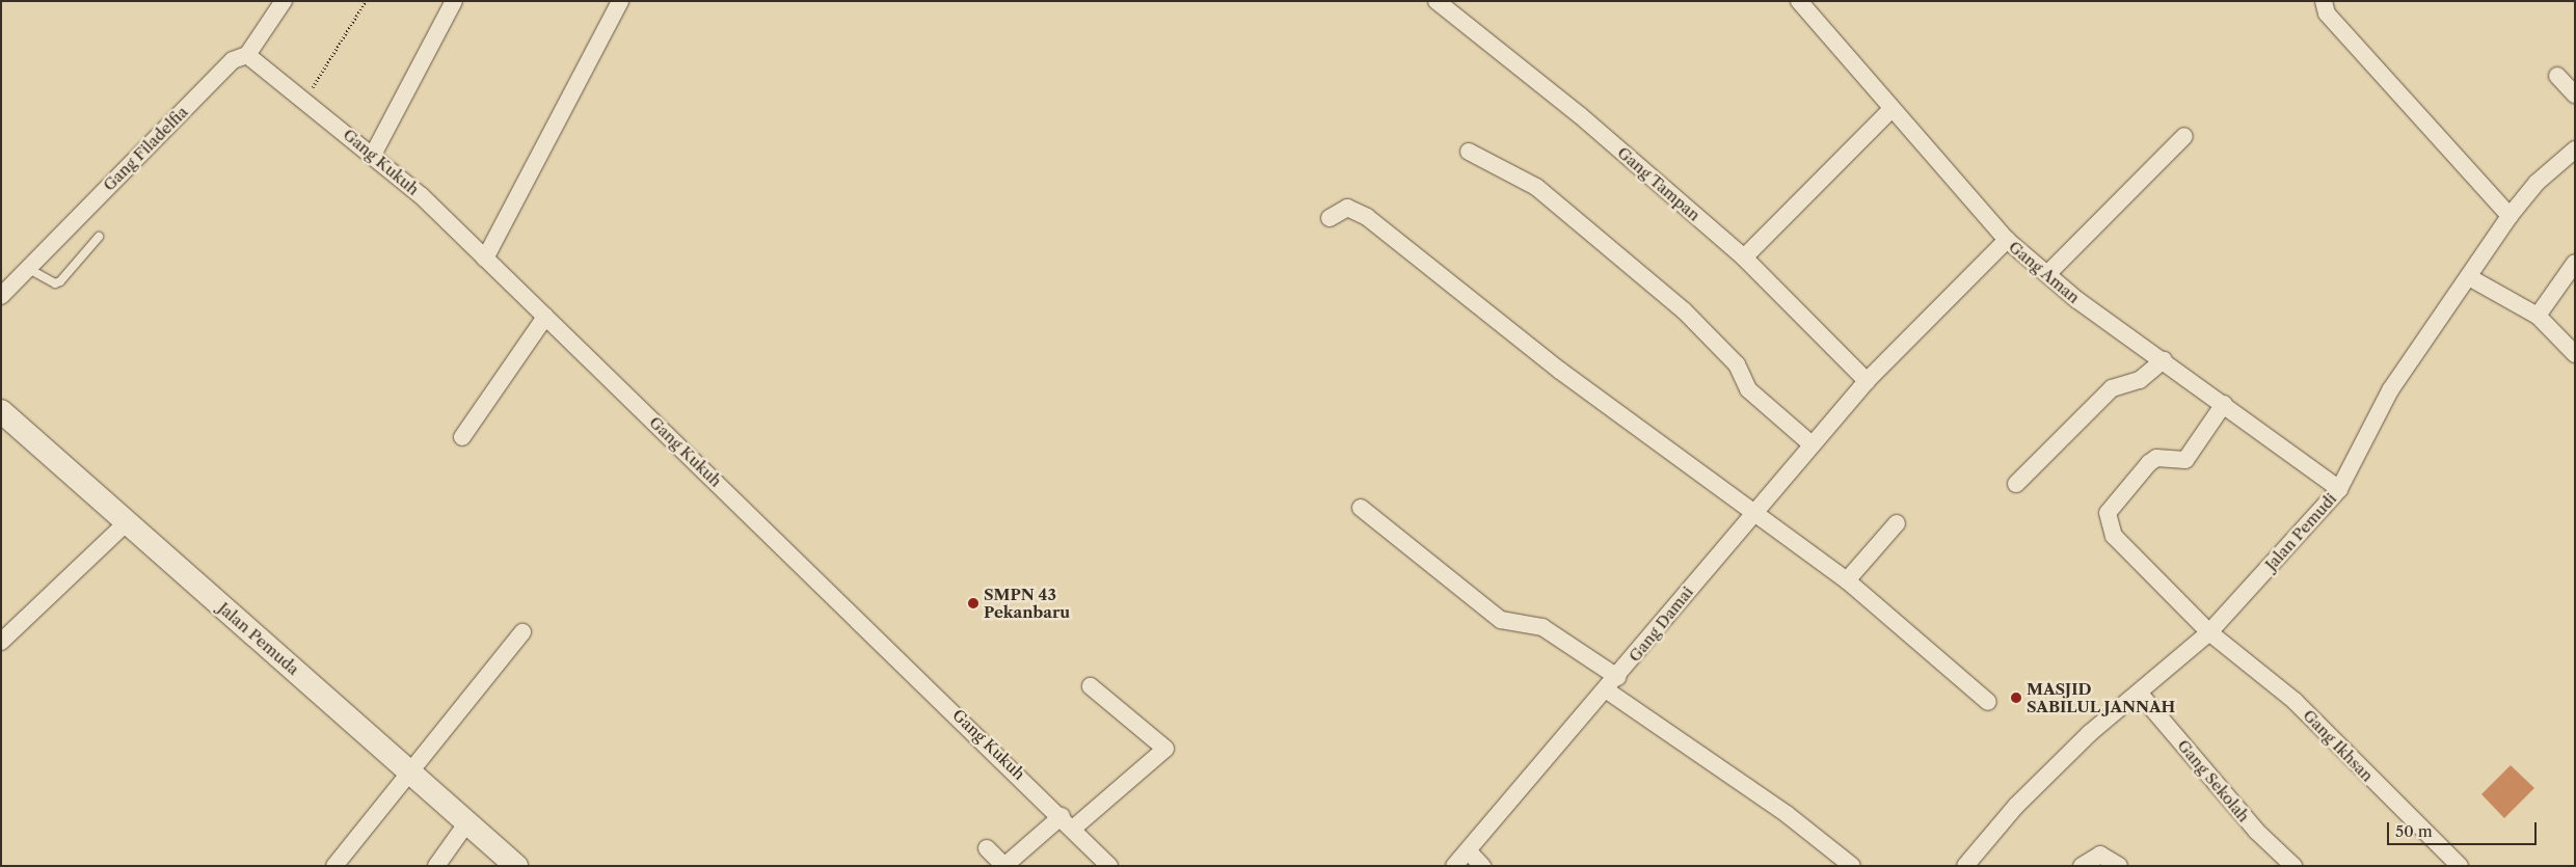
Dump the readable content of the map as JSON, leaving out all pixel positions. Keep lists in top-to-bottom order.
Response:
{
  "streets": {
    "main road": ["Jalan Pemuda"],
    "street": [
      "Gang Filadelfia",
      "Gang Kukuh",
      "Gang Tampan",
      "Gang Aman",
      "Jalan Pemudi",
      "Gang Damai",
      "Gang Ikhsan",
      "Gang Sekolah"
    ]
  },
  "crossings": [
    ["Gang Filadelfia", "Gang Kukuh"],
    ["Gang Tampan", "Gang Damai"],
    ["Gang Aman", "Jalan Pemudi"],
    ["Gang Aman", "Gang Damai"],
    ["Gang Aman", "Gang Ikhsan"],
    ["Jalan Pemudi", "Gang Ikhsan"],
    ["Jalan Pemudi", "Gang Sekolah"]
  ],
  "places": ["SMPN 43 Pekanbaru", "MASJID SABILUL JANNAH"],
  "scale_bar": "50 m"
}
